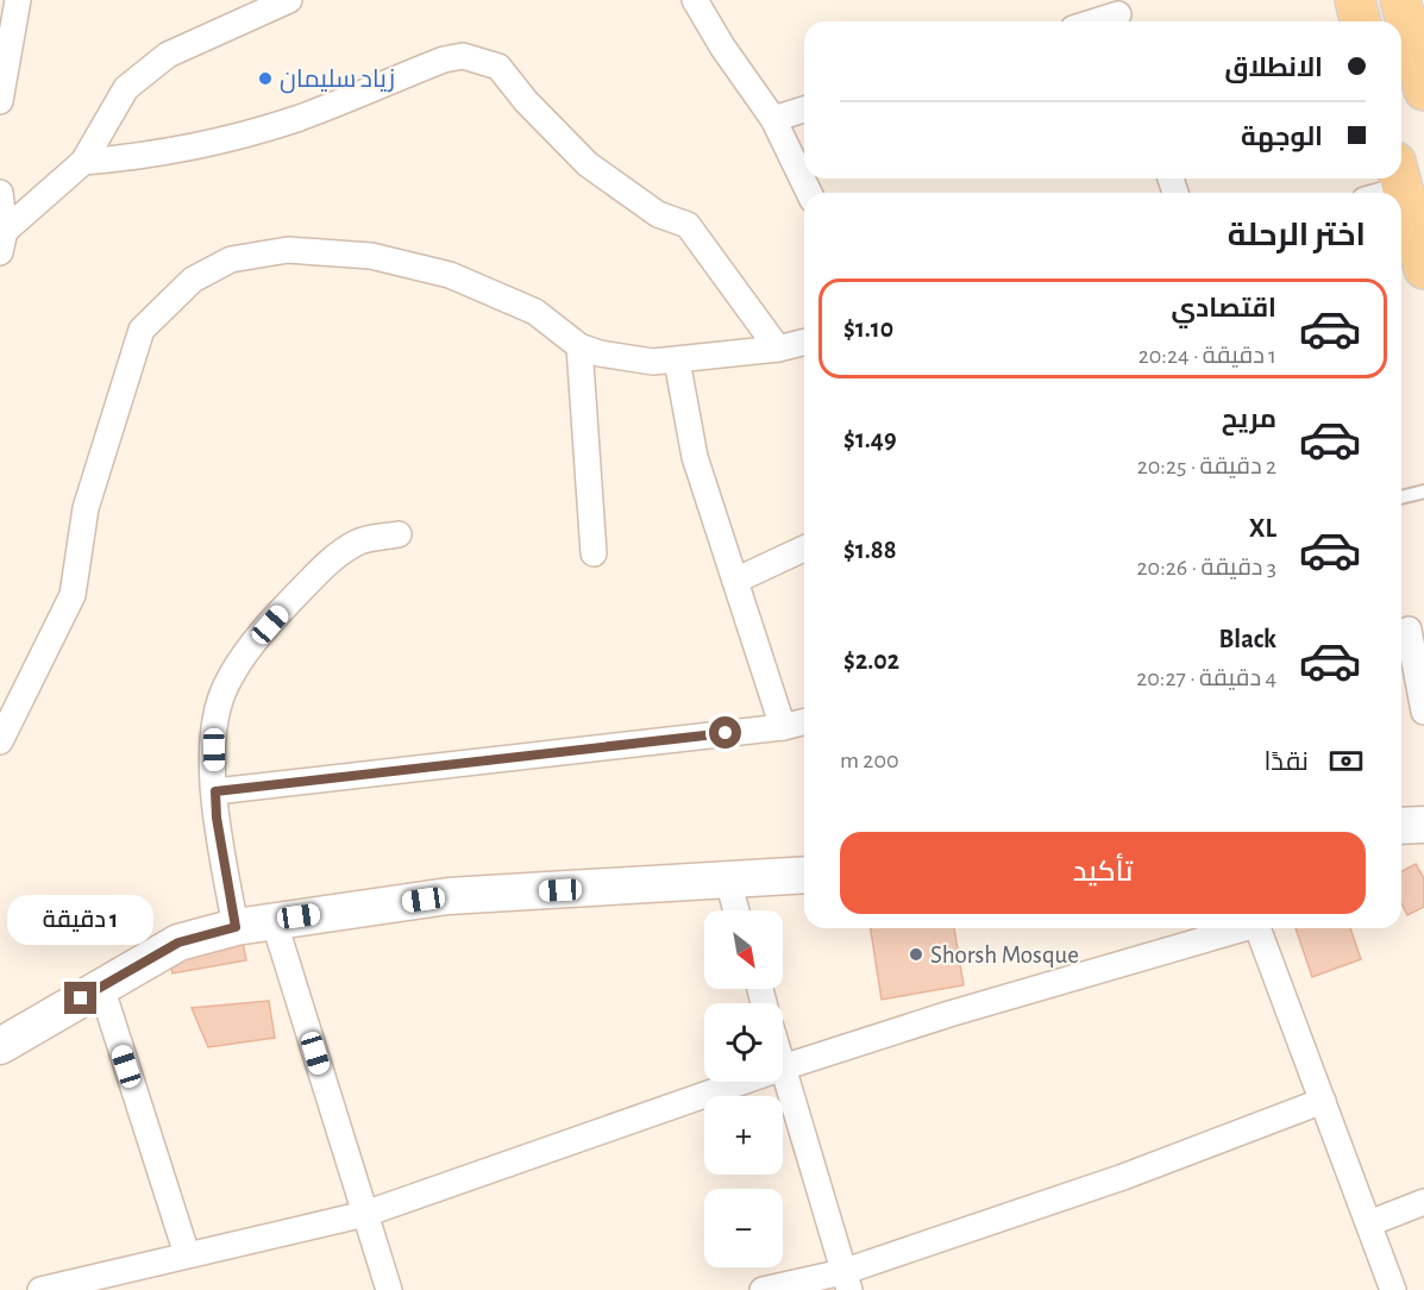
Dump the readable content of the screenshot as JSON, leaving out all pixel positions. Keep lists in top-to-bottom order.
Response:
{
  "places": ["زياد سليمان", "Shorsh Mosque"],
  "north": "bottom right",
  "page": {
    "banner": ["الانطلاق", "الوجهة"],
    "heading": "اختر الرحلة",
    "list": [
      {
        "name": "اقتصادي",
        "note": "1 دقيقة · 20:24",
        "value": "$1.10"
      },
      {
        "name": "مريح",
        "note": "2 دقيقة · 20:25",
        "value": "$1.49"
      },
      {
        "name": "XL",
        "note": "3 دقيقة · 20:26",
        "value": "$1.88"
      },
      {
        "name": "Black",
        "note": "4 دقيقة · 20:27",
        "value": "$2.02"
      }
    ],
    "pay": ["نقدًا", "200 m"],
    "buttons": "تأكيد",
    "bubble": "1 دقيقة",
    "map_buttons": ["+", "−"]
  }
}
